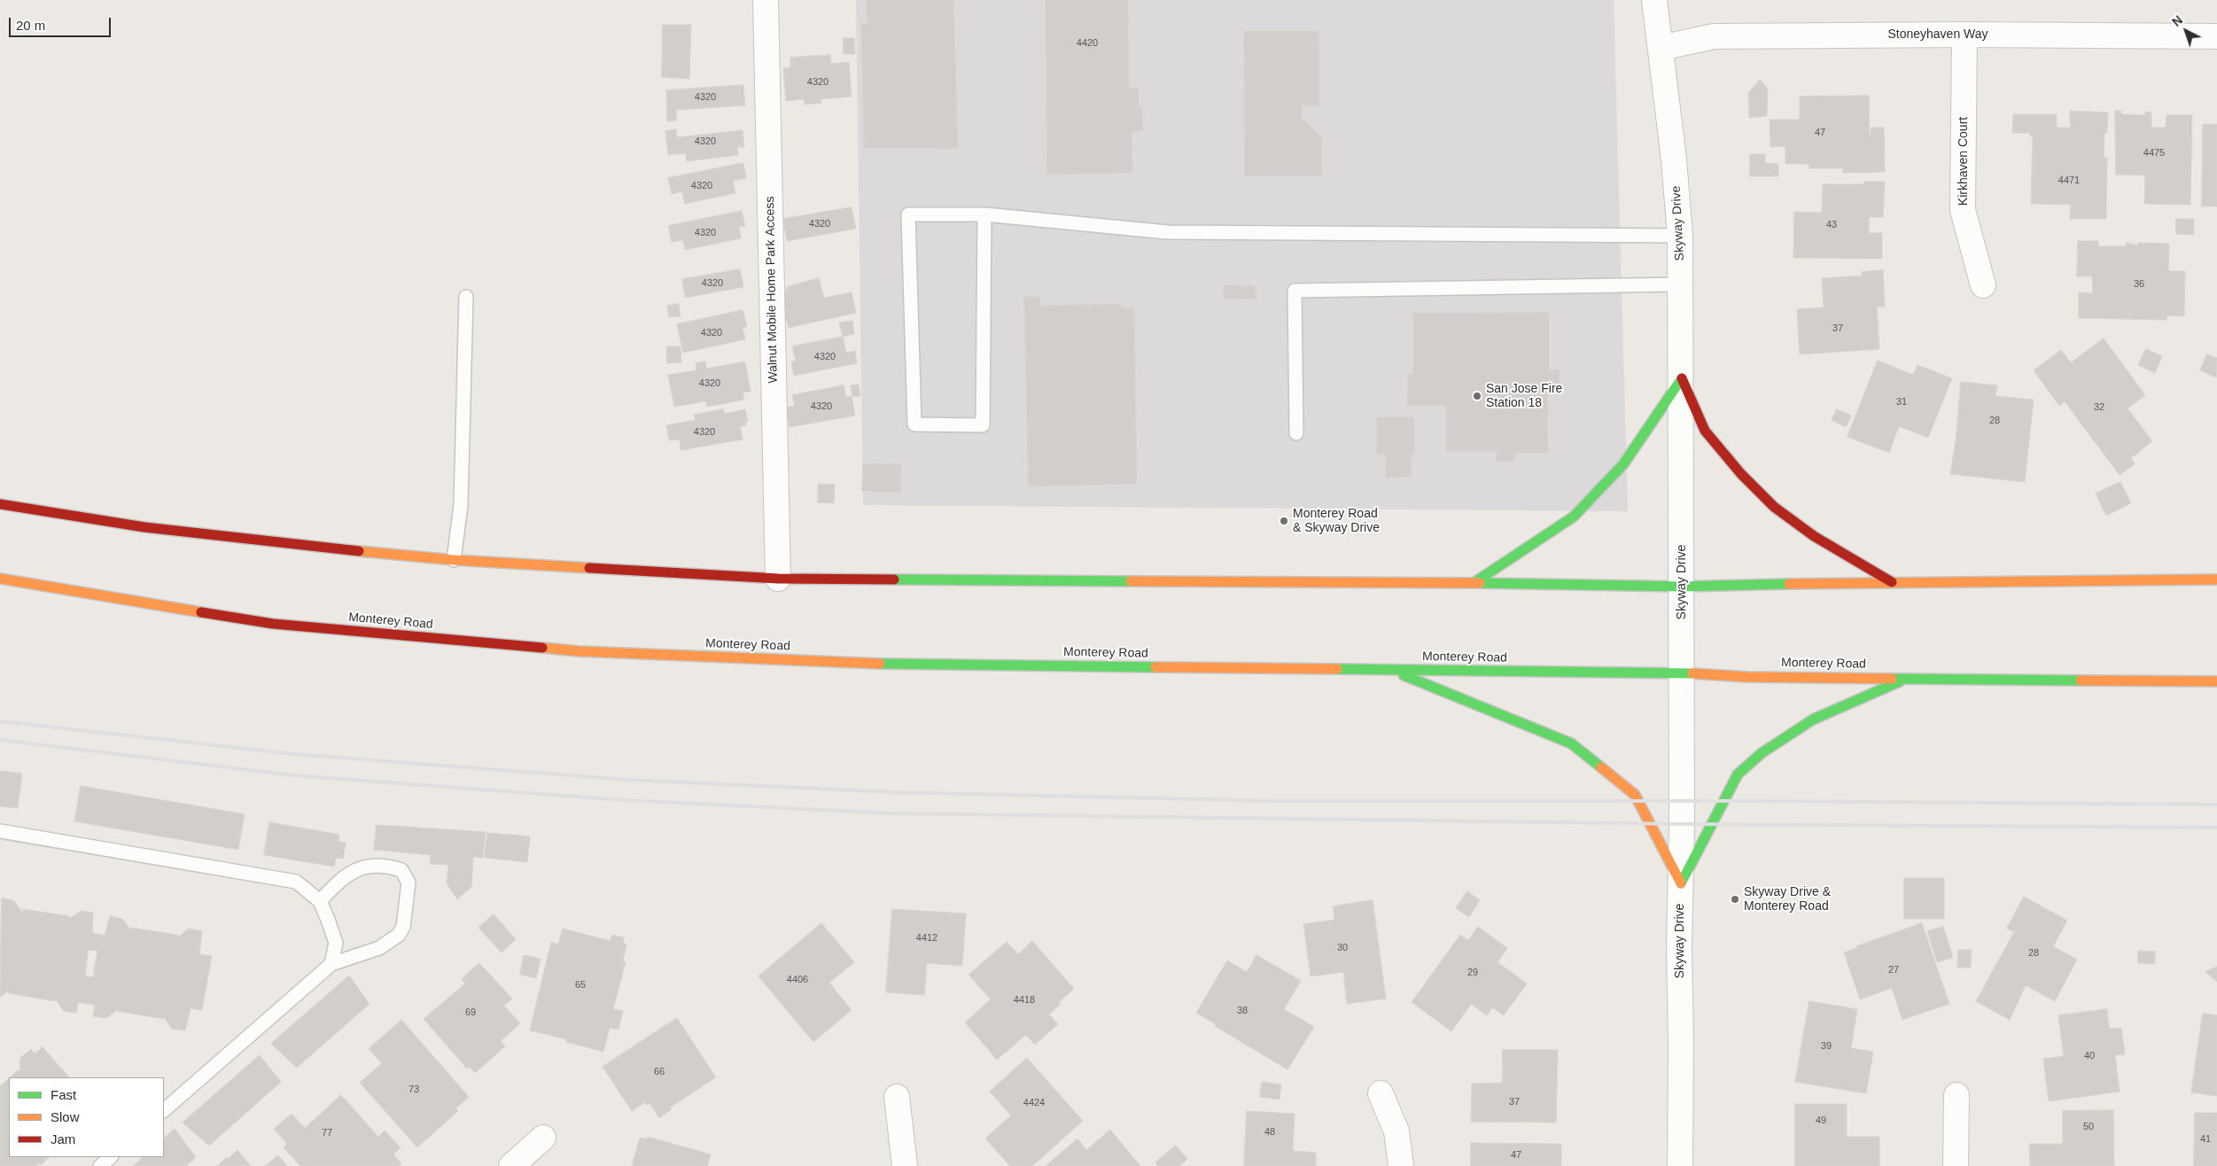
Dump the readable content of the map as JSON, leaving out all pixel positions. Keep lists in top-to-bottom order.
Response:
{
  "streets": {
    "main road": ["Monterey Road"],
    "street": [
      "Stoneyhaven Way",
      "Kirkhaven Court",
      "Skyway Drive",
      "Walnut Mobile Home Park Access"
    ]
  },
  "crossings": [
    ["Stoneyhaven Way", "Kirkhaven Court"],
    ["Stoneyhaven Way", "Skyway Drive"],
    ["Skyway Drive", "Monterey Road"]
  ],
  "places": ["San Jose Fire Station 18", "Monterey Road & Skyway Drive", "Skyway Drive & Monterey Road"],
  "house_numbers": [
    "4420",
    "4320",
    "4320",
    "47",
    "4320",
    "4475",
    "4471",
    "4320",
    "4320",
    "43",
    "4320",
    "4320",
    "36",
    "37",
    "4320",
    "4320",
    "4320",
    "31",
    "4320",
    "32",
    "28",
    "4320",
    "4412",
    "30",
    "28",
    "27",
    "29",
    "4406",
    "65",
    "4418",
    "38",
    "69",
    "39",
    "40",
    "66",
    "73",
    "37",
    "4424",
    "49",
    "50",
    "48",
    "77",
    "41",
    "47"
  ],
  "legend": ["Fast", "Slow", "Jam"],
  "scale_bar": "20 m",
  "north": "top left"
}
